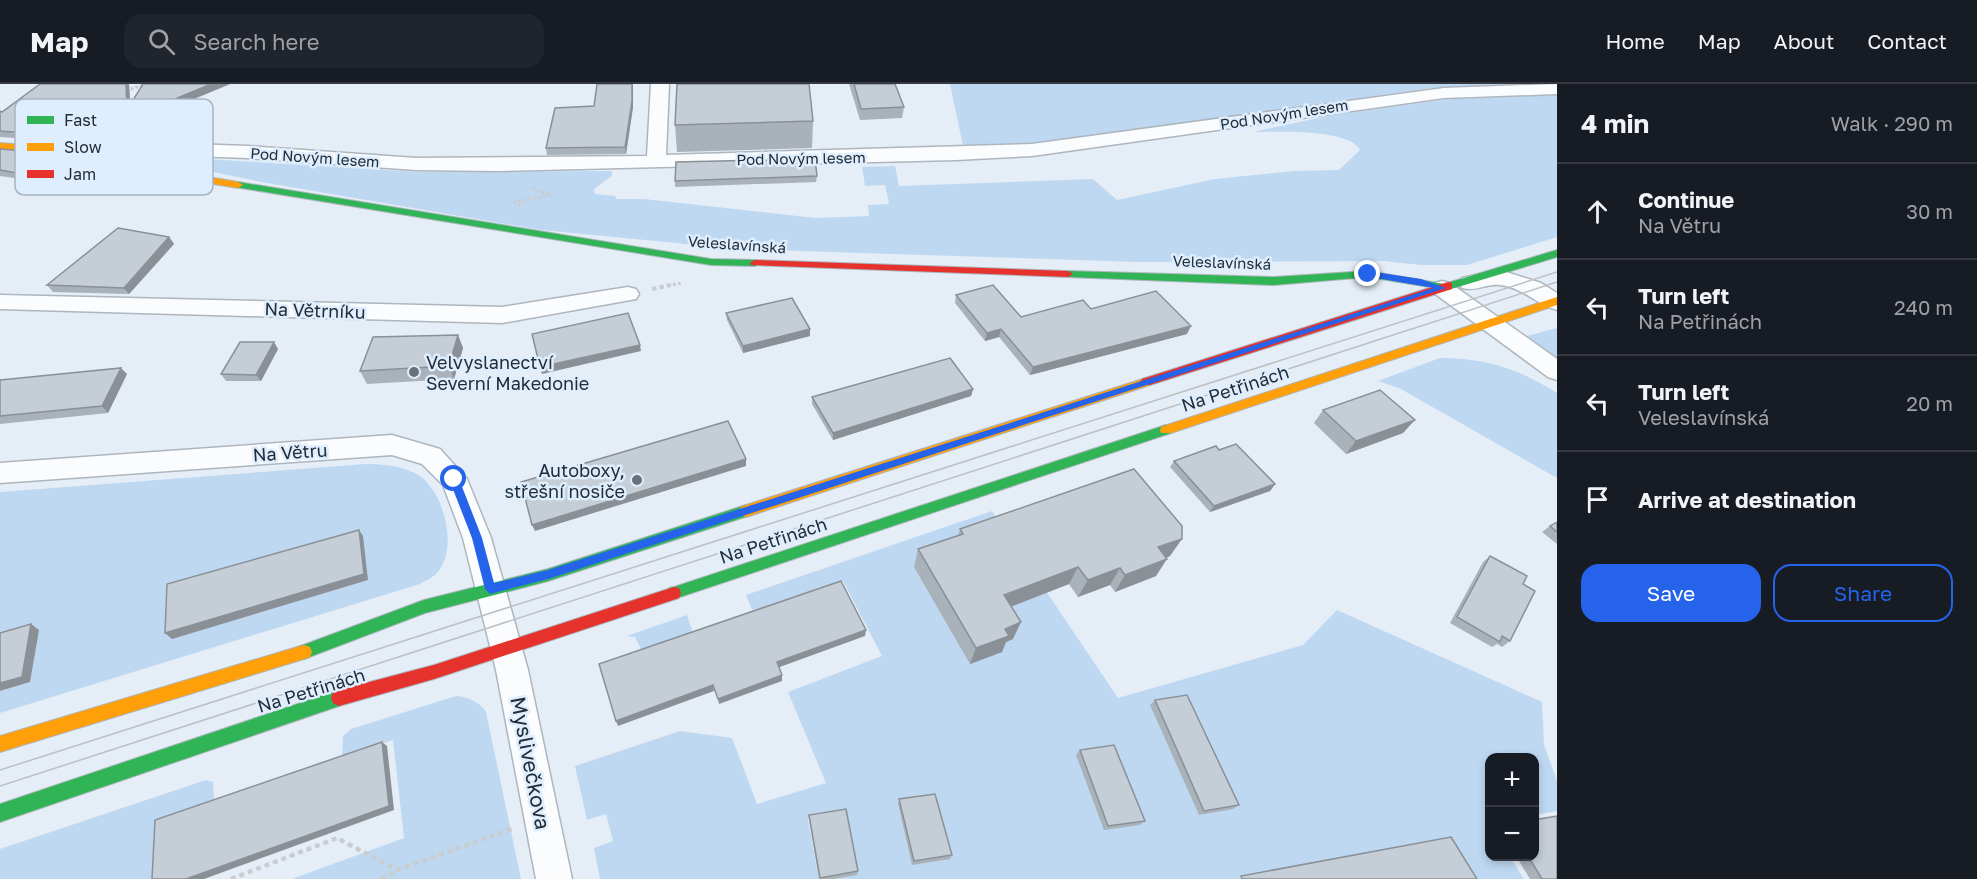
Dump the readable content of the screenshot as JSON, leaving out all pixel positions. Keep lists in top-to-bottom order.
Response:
{
  "streets": {
    "street": [
      "Pod Novým lesem",
      "Veleslavínská",
      "Na Větrníku",
      "Na Petřinách",
      "Na Větru",
      "Myslivečkova"
    ]
  },
  "crossings": [
    ["Veleslavínská", "Na Petřinách"],
    ["Na Petřinách", "Na Větru"],
    ["Na Petřinách", "Myslivečkova"],
    ["Na Větru", "Myslivečkova"]
  ],
  "places": ["Velvyslanectví Severní Makedonie", "Autoboxy, střešní nosiče"],
  "legend": ["Fast", "Slow", "Jam"],
  "page": {
    "header": "Map",
    "search": "Search here",
    "nav": [
      "Home",
      "Map",
      "About",
      "Contact"
    ],
    "heading": ["4 min", "Walk · 290 m"],
    "list": [
      ["Continue", "Na Větru", "30 m"],
      ["Turn left", "Na Petřinách", "240 m"],
      ["Turn left", "Veleslavínská", "20 m"],
      "Arrive at destination"
    ],
    "buttons": ["Save", "Share"],
    "map_buttons": ["+", "−"]
  }
}
